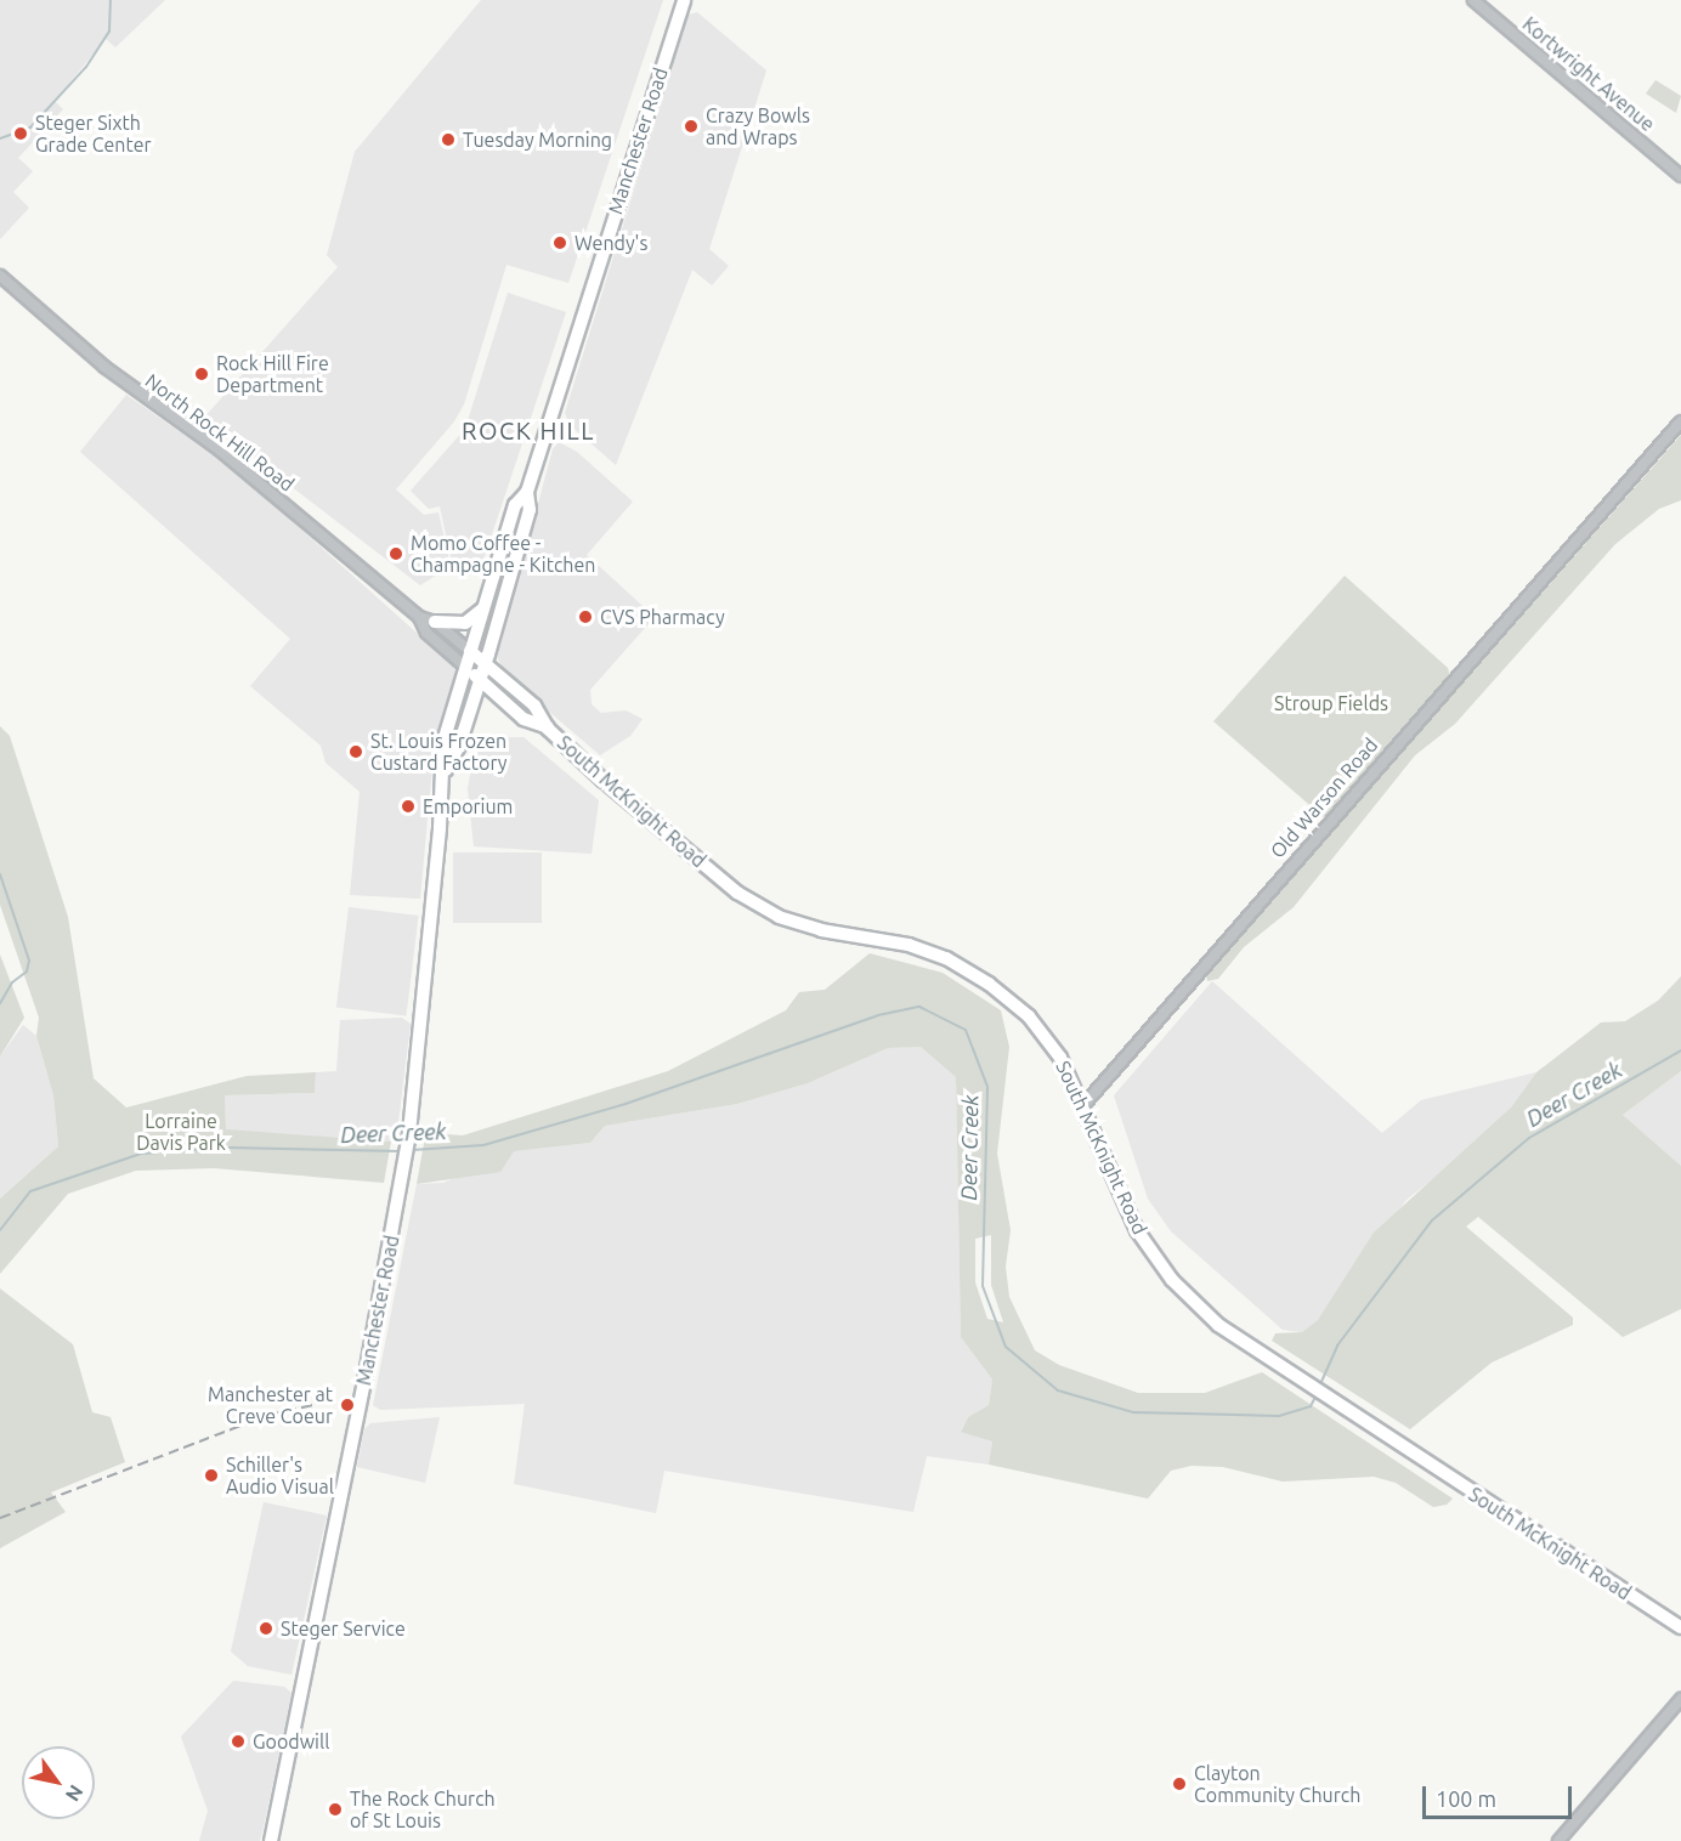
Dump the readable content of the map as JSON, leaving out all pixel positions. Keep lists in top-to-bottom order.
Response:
{
  "streets": {
    "main road": ["Manchester Road", "South McKnight Road"],
    "street": ["Kortwright Avenue", "North Rock Hill Road", "Old Warson Road"]
  },
  "crossings": [
    ["Manchester Road", "North Rock Hill Road"],
    ["Manchester Road", "South McKnight Road"],
    ["North Rock Hill Road", "South McKnight Road"],
    ["Old Warson Road", "South McKnight Road"]
  ],
  "districts": ["ROCK HILL"],
  "water": ["Deer Creek"],
  "parks": ["Stroup Fields", "Lorraine Davis Park"],
  "places": [
    "Crazy Bowls and Wraps",
    "Steger Sixth Grade Center",
    "Tuesday Morning",
    "Wendy's",
    "Rock Hill Fire Department",
    "Momo Coffee - Champagne - Kitchen",
    "CVS Pharmacy",
    "St. Louis Frozen Custard Factory",
    "Emporium",
    "Manchester at Creve Coeur",
    "Schiller's Audio Visual",
    "Steger Service",
    "Goodwill",
    "Clayton Community Church",
    "The Rock Church of St Louis"
  ],
  "scale_bar": "100 m",
  "north": "bottom right"
}
